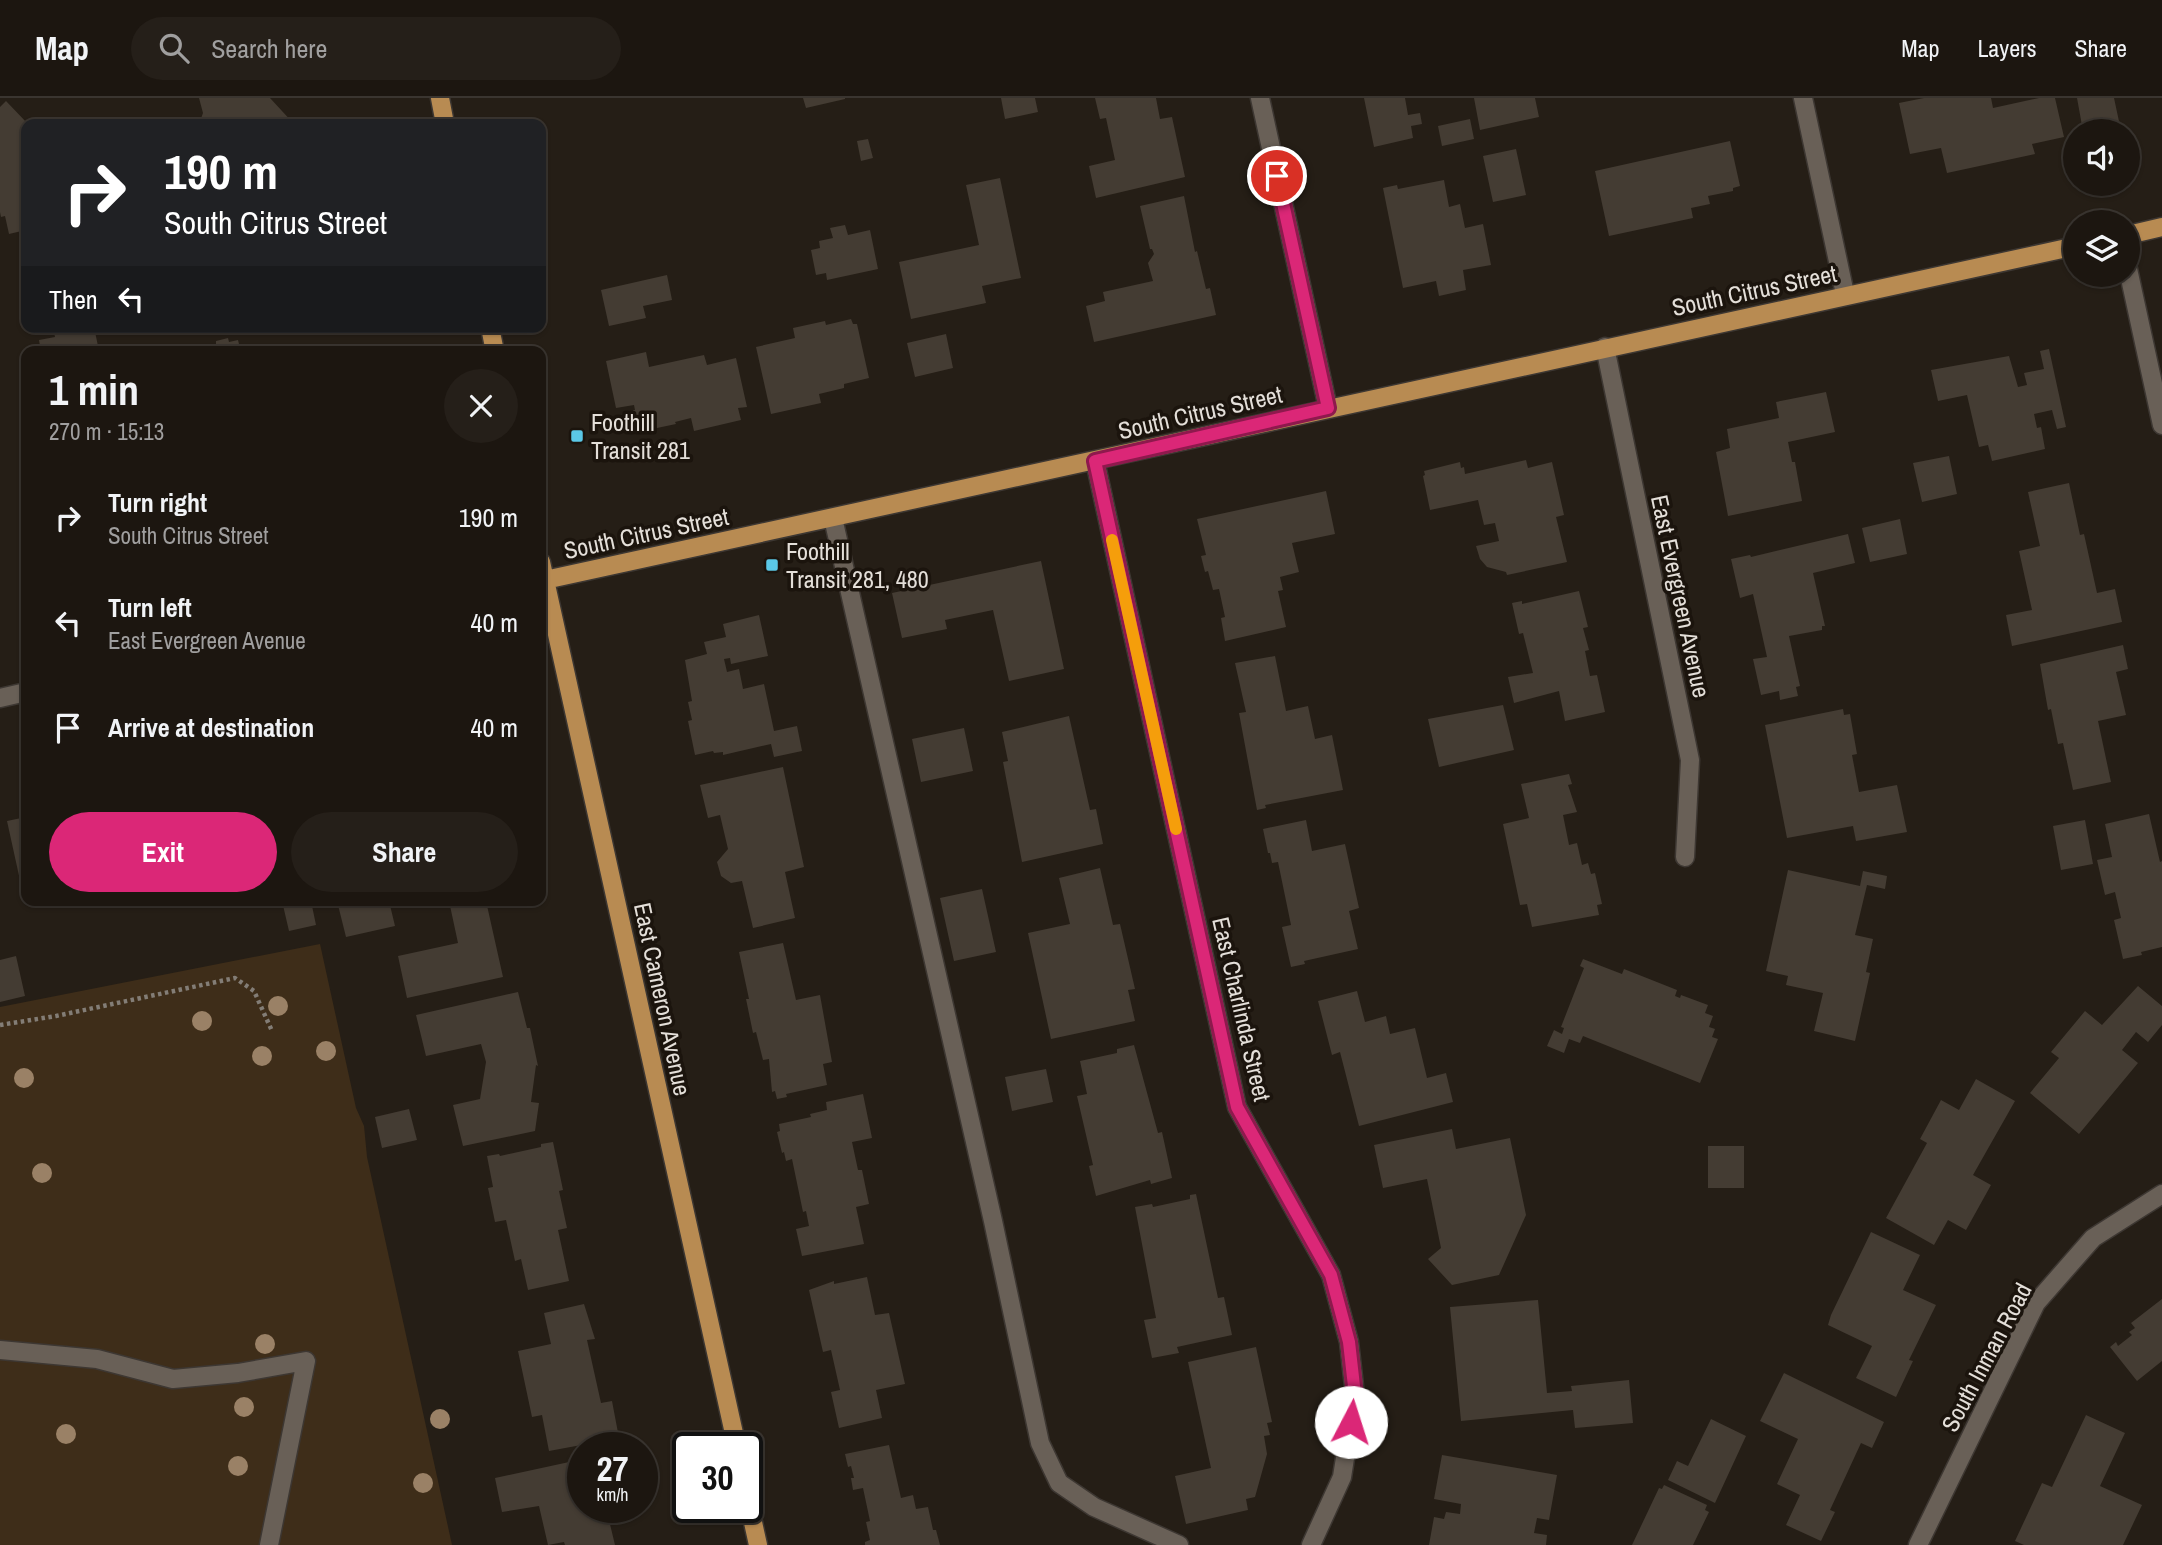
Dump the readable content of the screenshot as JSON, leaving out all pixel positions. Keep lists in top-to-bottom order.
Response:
{
  "streets": {
    "main road": ["South Citrus Street", "East Cameron Avenue"],
    "street": ["East Evergreen Avenue", "East Charlinda Street", "South Inman Road"]
  },
  "crossings": [
    ["South Citrus Street", "East Evergreen Avenue"],
    ["South Citrus Street", "East Charlinda Street"]
  ],
  "places": {
    "transit": ["Foothill Transit 281", "Foothill Transit 281, 480"]
  },
  "page": {
    "header": "Map",
    "search": "Search here",
    "nav": ["Map", "Layers", "Share"],
    "turn": ["190 m", "South Citrus Street"],
    "then": "Then",
    "heading": ["1 min", "270 m · 15:13"],
    "list": [
      {
        "name": "Turn right",
        "note": "South Citrus Street",
        "value": "190 m"
      },
      {
        "name": "Turn left",
        "note": "East Evergreen Avenue",
        "value": "40 m"
      },
      {
        "name": "Arrive at destination",
        "value": "40 m"
      }
    ],
    "buttons": ["Exit", "Share"],
    "speed": "27 km/h",
    "limit": "30"
  }
}
